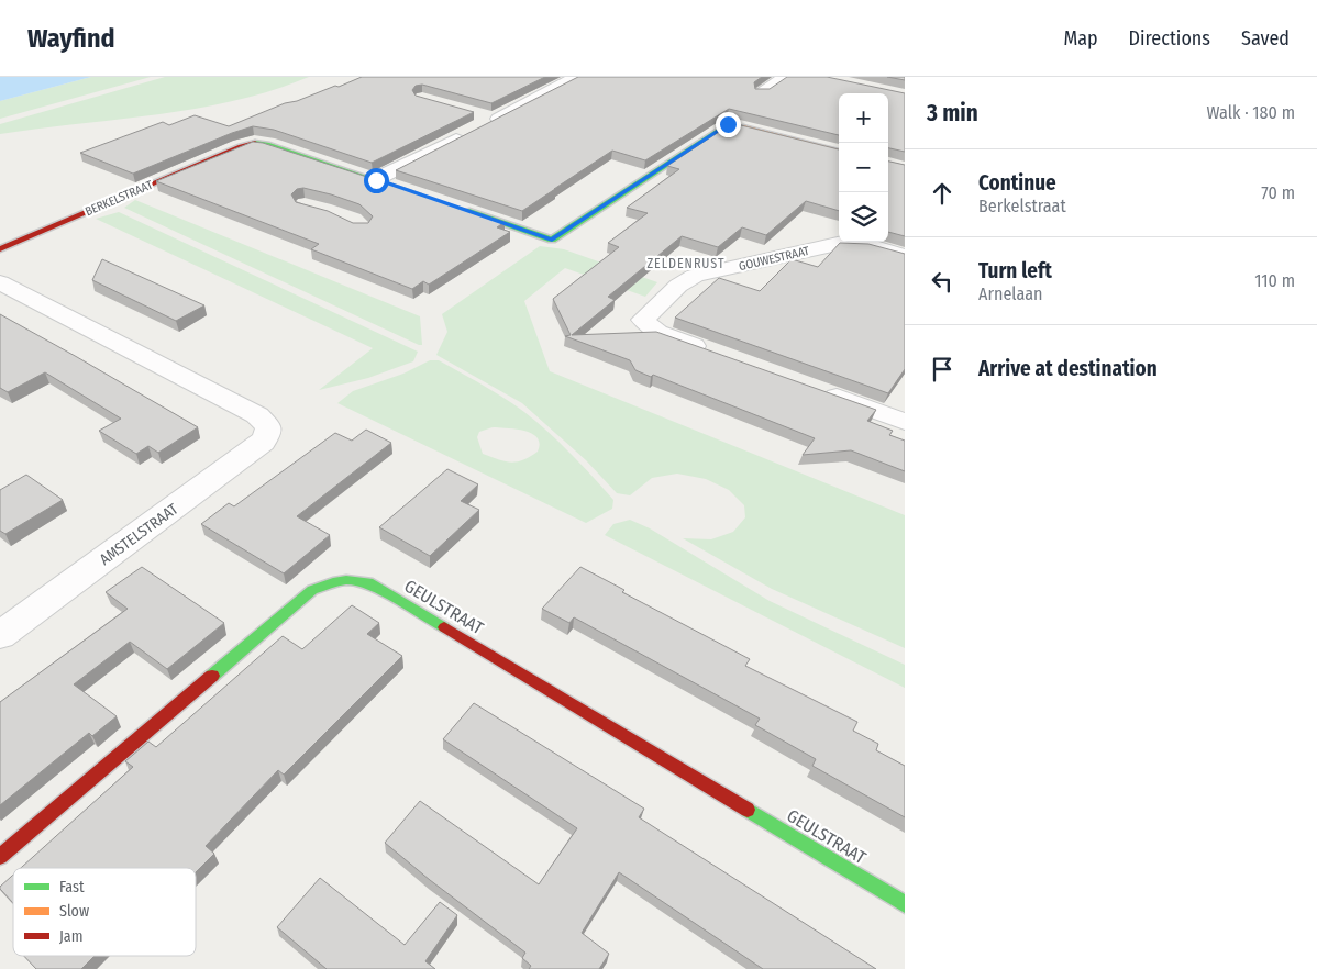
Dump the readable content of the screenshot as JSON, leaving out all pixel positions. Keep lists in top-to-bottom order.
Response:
{
  "streets": {
    "street": [
      "BERKELSTRAAT",
      "GOUWESTRAAT",
      "AMSTELSTRAAT",
      "GEULSTRAAT"
    ]
  },
  "districts": ["ZELDENRUST"],
  "legend": ["Fast", "Slow", "Jam"],
  "page": {
    "header": "Wayfind",
    "nav": ["Map", "Directions", "Saved"],
    "heading": ["3 min", "Walk · 180 m"],
    "map_buttons": ["+", "−"],
    "list": [
      ["Continue", "Berkelstraat", "70 m"],
      ["Turn left", "Arnelaan", "110 m"],
      "Arrive at destination"
    ]
  }
}
